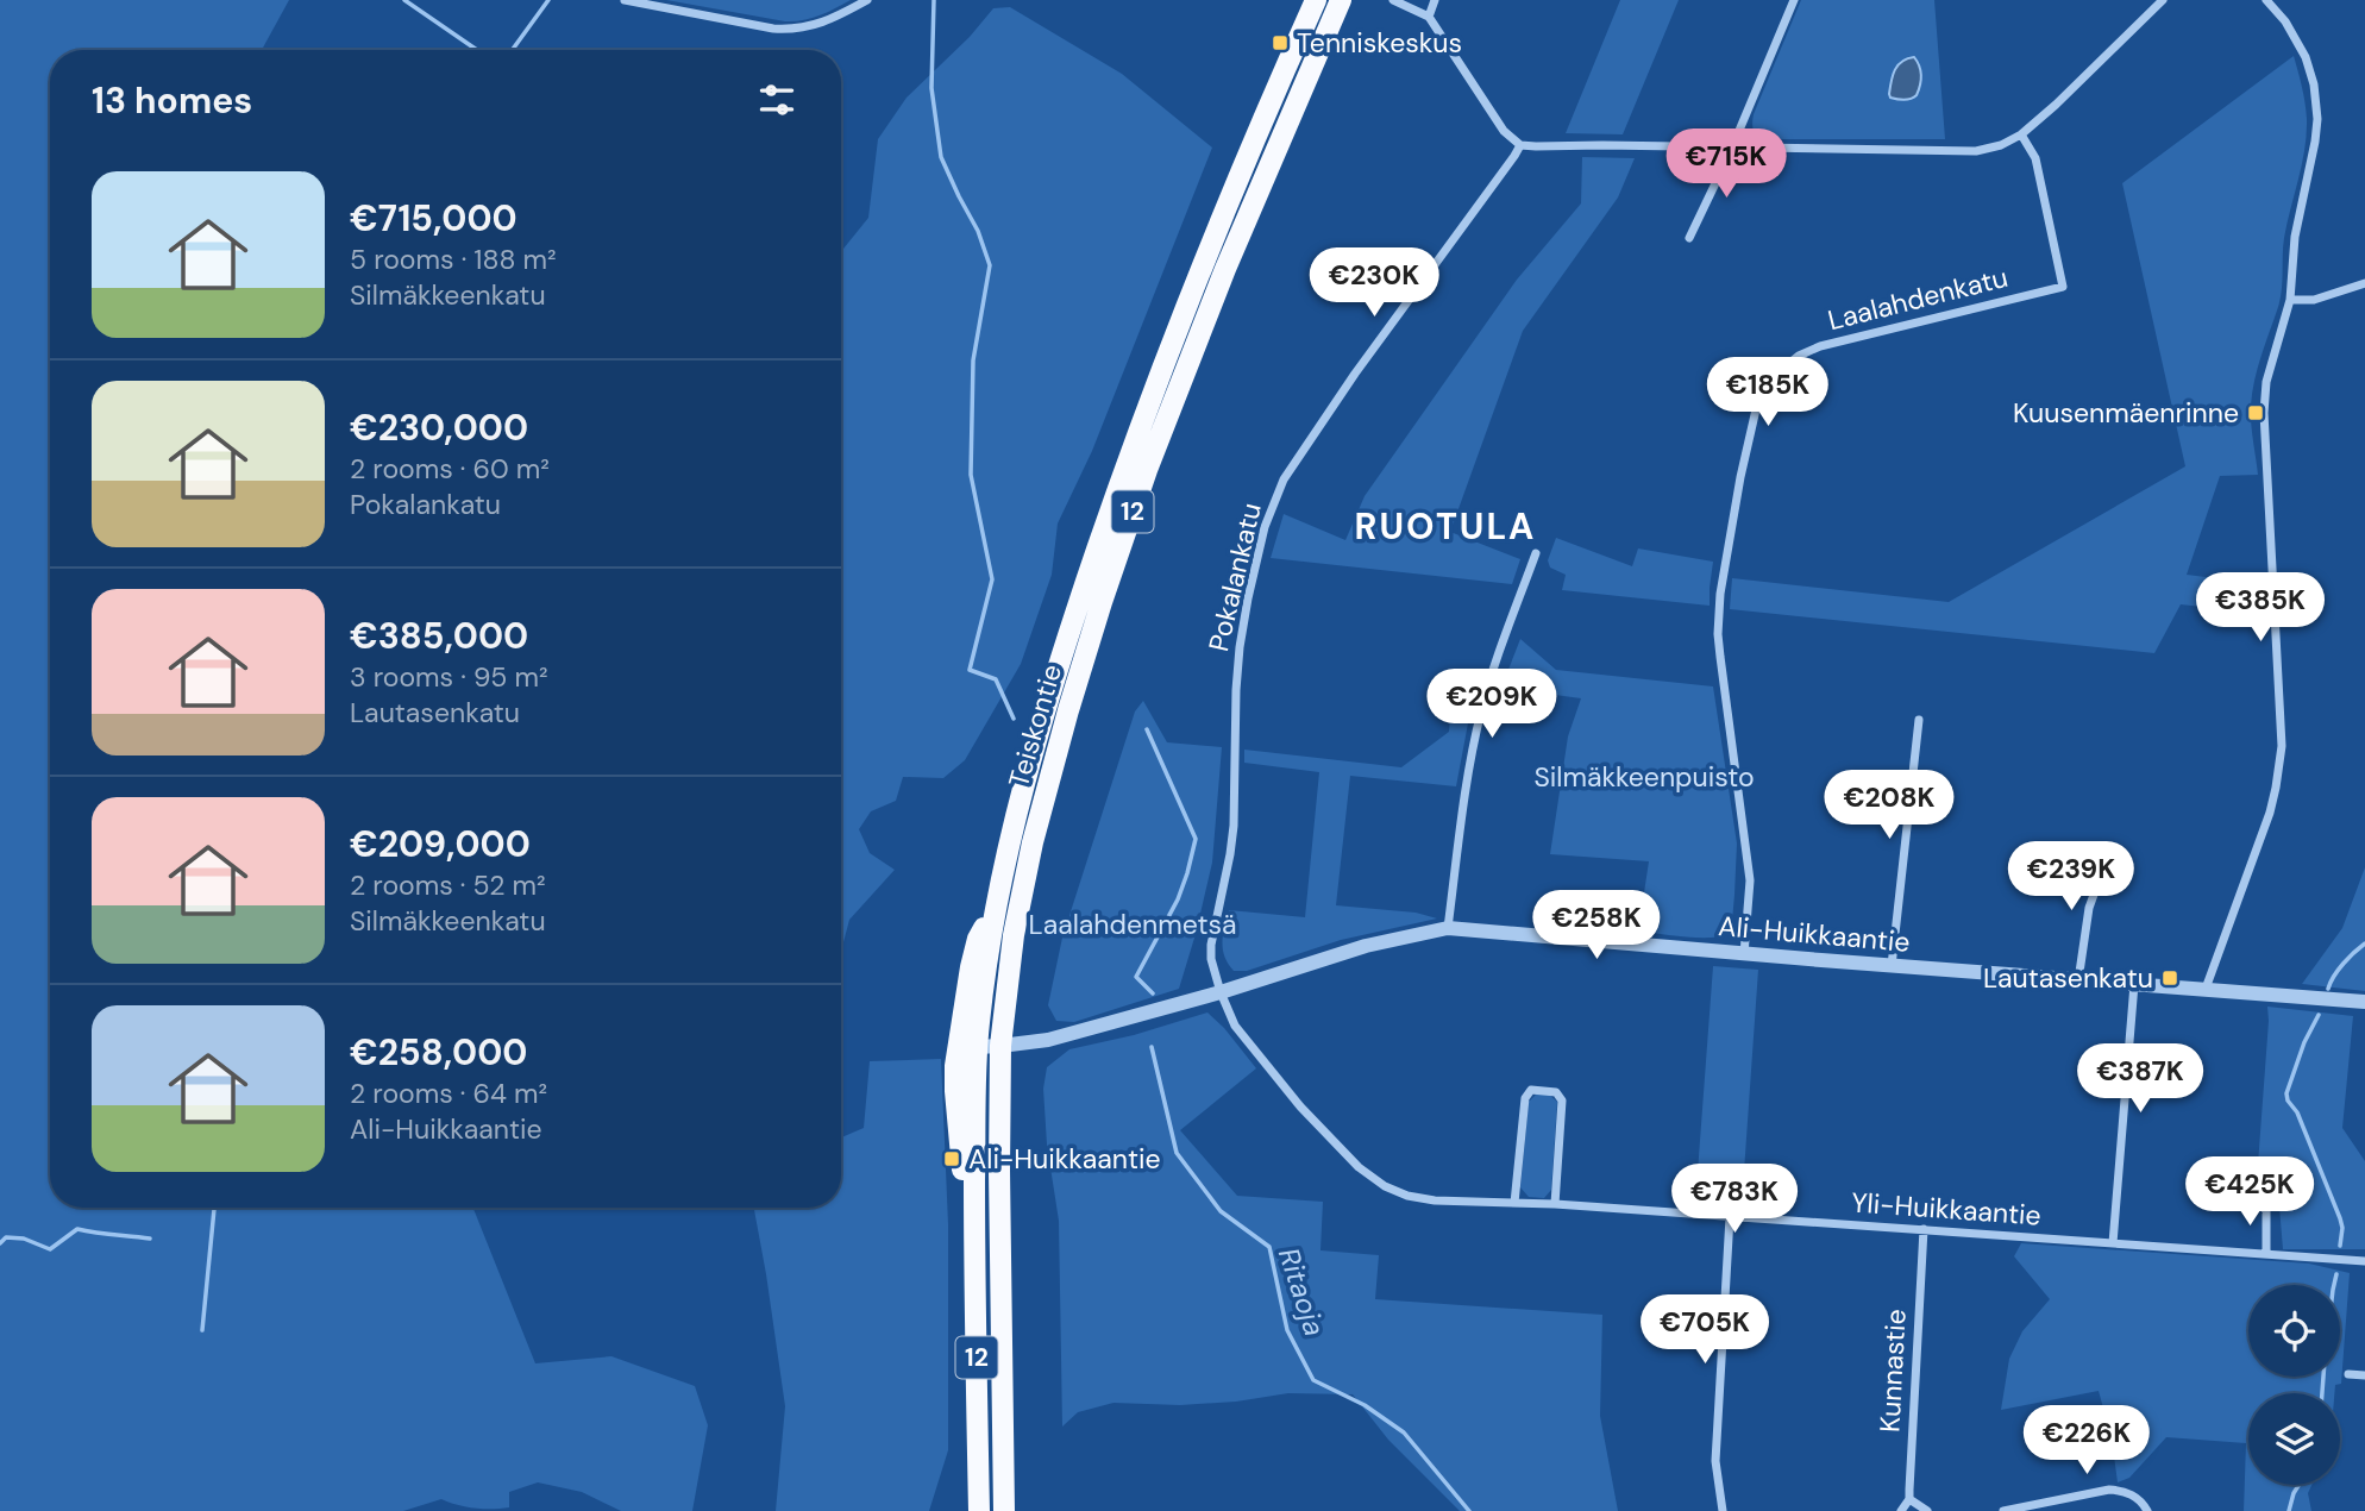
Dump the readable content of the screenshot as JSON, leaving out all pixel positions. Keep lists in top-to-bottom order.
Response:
{
  "streets": {
    "highway": ["12", "Teiskontie"],
    "street": [
      "Laalahdenkatu",
      "Pokalankatu",
      "Ali-Huikkaantie",
      "Yli-Huikkaantie",
      "Kunnastie"
    ]
  },
  "crossings": [
    ["Laalahdenkatu", "Ali-Huikkaantie"],
    ["12", "Teiskontie"],
    ["Pokalankatu", "Ali-Huikkaantie"],
    ["Pokalankatu", "Yli-Huikkaantie"],
    ["Teiskontie", "Ali-Huikkaantie"],
    ["Ali-Huikkaantie", "Yli-Huikkaantie"],
    ["Yli-Huikkaantie", "Kunnastie"]
  ],
  "districts": ["RUOTULA"],
  "water": ["Ritaoja"],
  "parks": ["Silmäkkeenpuisto", "Laalahdenmetsä"],
  "places": {
    "transit": [
      "Tenniskeskus",
      "Kuusenmäenrinne",
      "Lautasenkatu",
      "Ali-Huikkaantie"
    ]
  },
  "page": {
    "heading": "13 homes",
    "price": [
      "€715K",
      "€230K",
      "€185K",
      "€385K",
      "€209K",
      "€208K",
      "€239K",
      "€258K",
      "€387K",
      "€425K",
      "€783K",
      "€705K",
      "€226K"
    ],
    "list": [
      {
        "name": "€715,000",
        "note": "5 rooms · 188 m² · Silmäkkeenkatu"
      },
      {
        "name": "€230,000",
        "note": "2 rooms · 60 m² · Pokalankatu"
      },
      {
        "name": "€385,000",
        "note": "3 rooms · 95 m² · Lautasenkatu"
      },
      {
        "name": "€209,000",
        "note": "2 rooms · 52 m² · Silmäkkeenkatu"
      },
      {
        "name": "€258,000",
        "note": "2 rooms · 64 m² · Ali-Huikkaantie"
      }
    ]
  }
}
